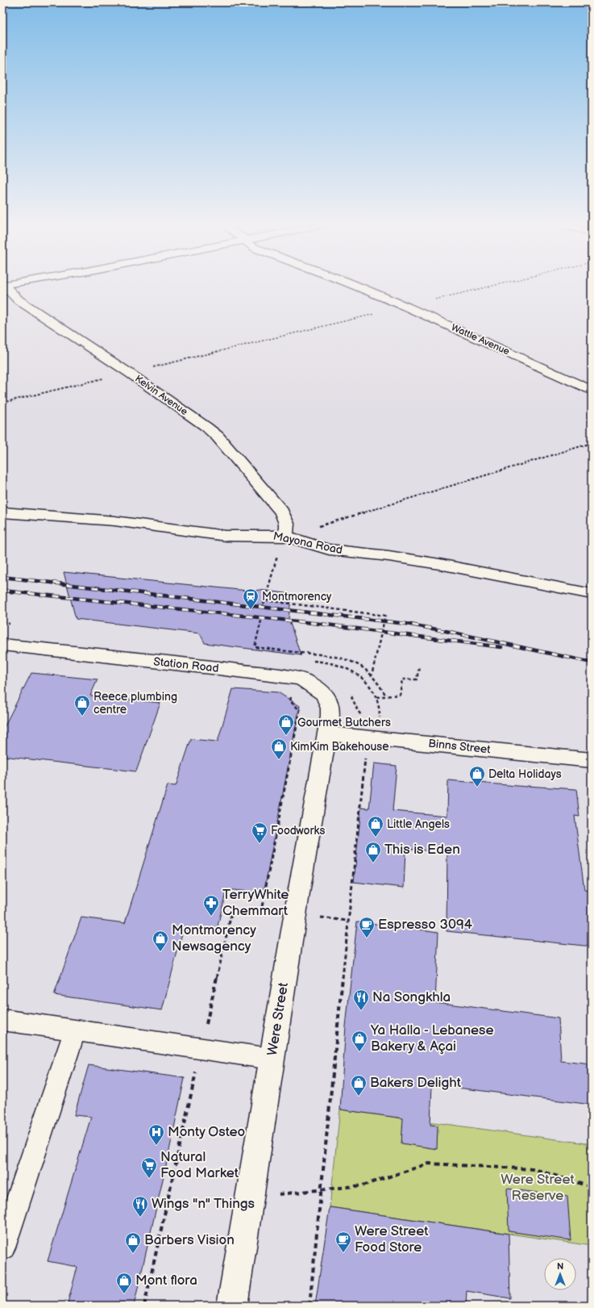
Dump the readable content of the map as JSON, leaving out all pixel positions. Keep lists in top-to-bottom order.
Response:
{
  "streets": {
    "street": [
      "Wattle Avenue",
      "Kelvin Avenue",
      "Mayona Road",
      "Station Road",
      "Binns Street",
      "Were Street"
    ]
  },
  "crossings": [
    ["Kelvin Avenue", "Mayona Road"],
    ["Station Road", "Binns Street"],
    ["Station Road", "Were Street"],
    ["Binns Street", "Were Street"]
  ],
  "parks": ["Were Street Reserve"],
  "places": {
    "station": ["Montmorency"],
    "shop": [
      "Reece plumbing centre",
      "Gourmet Butchers",
      "KimKim Bakehouse",
      "Delta Holidays",
      "Little Angels",
      "This is Eden",
      "Montmorency Newsagency",
      "Ya Halla - Lebanese Bakery & Açai",
      "Bakers Delight",
      "Barbers Vision",
      "Mont flora"
    ],
    "supermarket": ["Foodworks", "Natural Food Market"],
    "pharmacy": ["TerryWhite Chemmart"],
    "cafe": ["Espresso 3094", "Were Street Food Store"],
    "restaurant": ["Na Songkhla", "Wings \"n\" Things"],
    "hospital": ["Monty Osteo"]
  },
  "north": "top"
}
